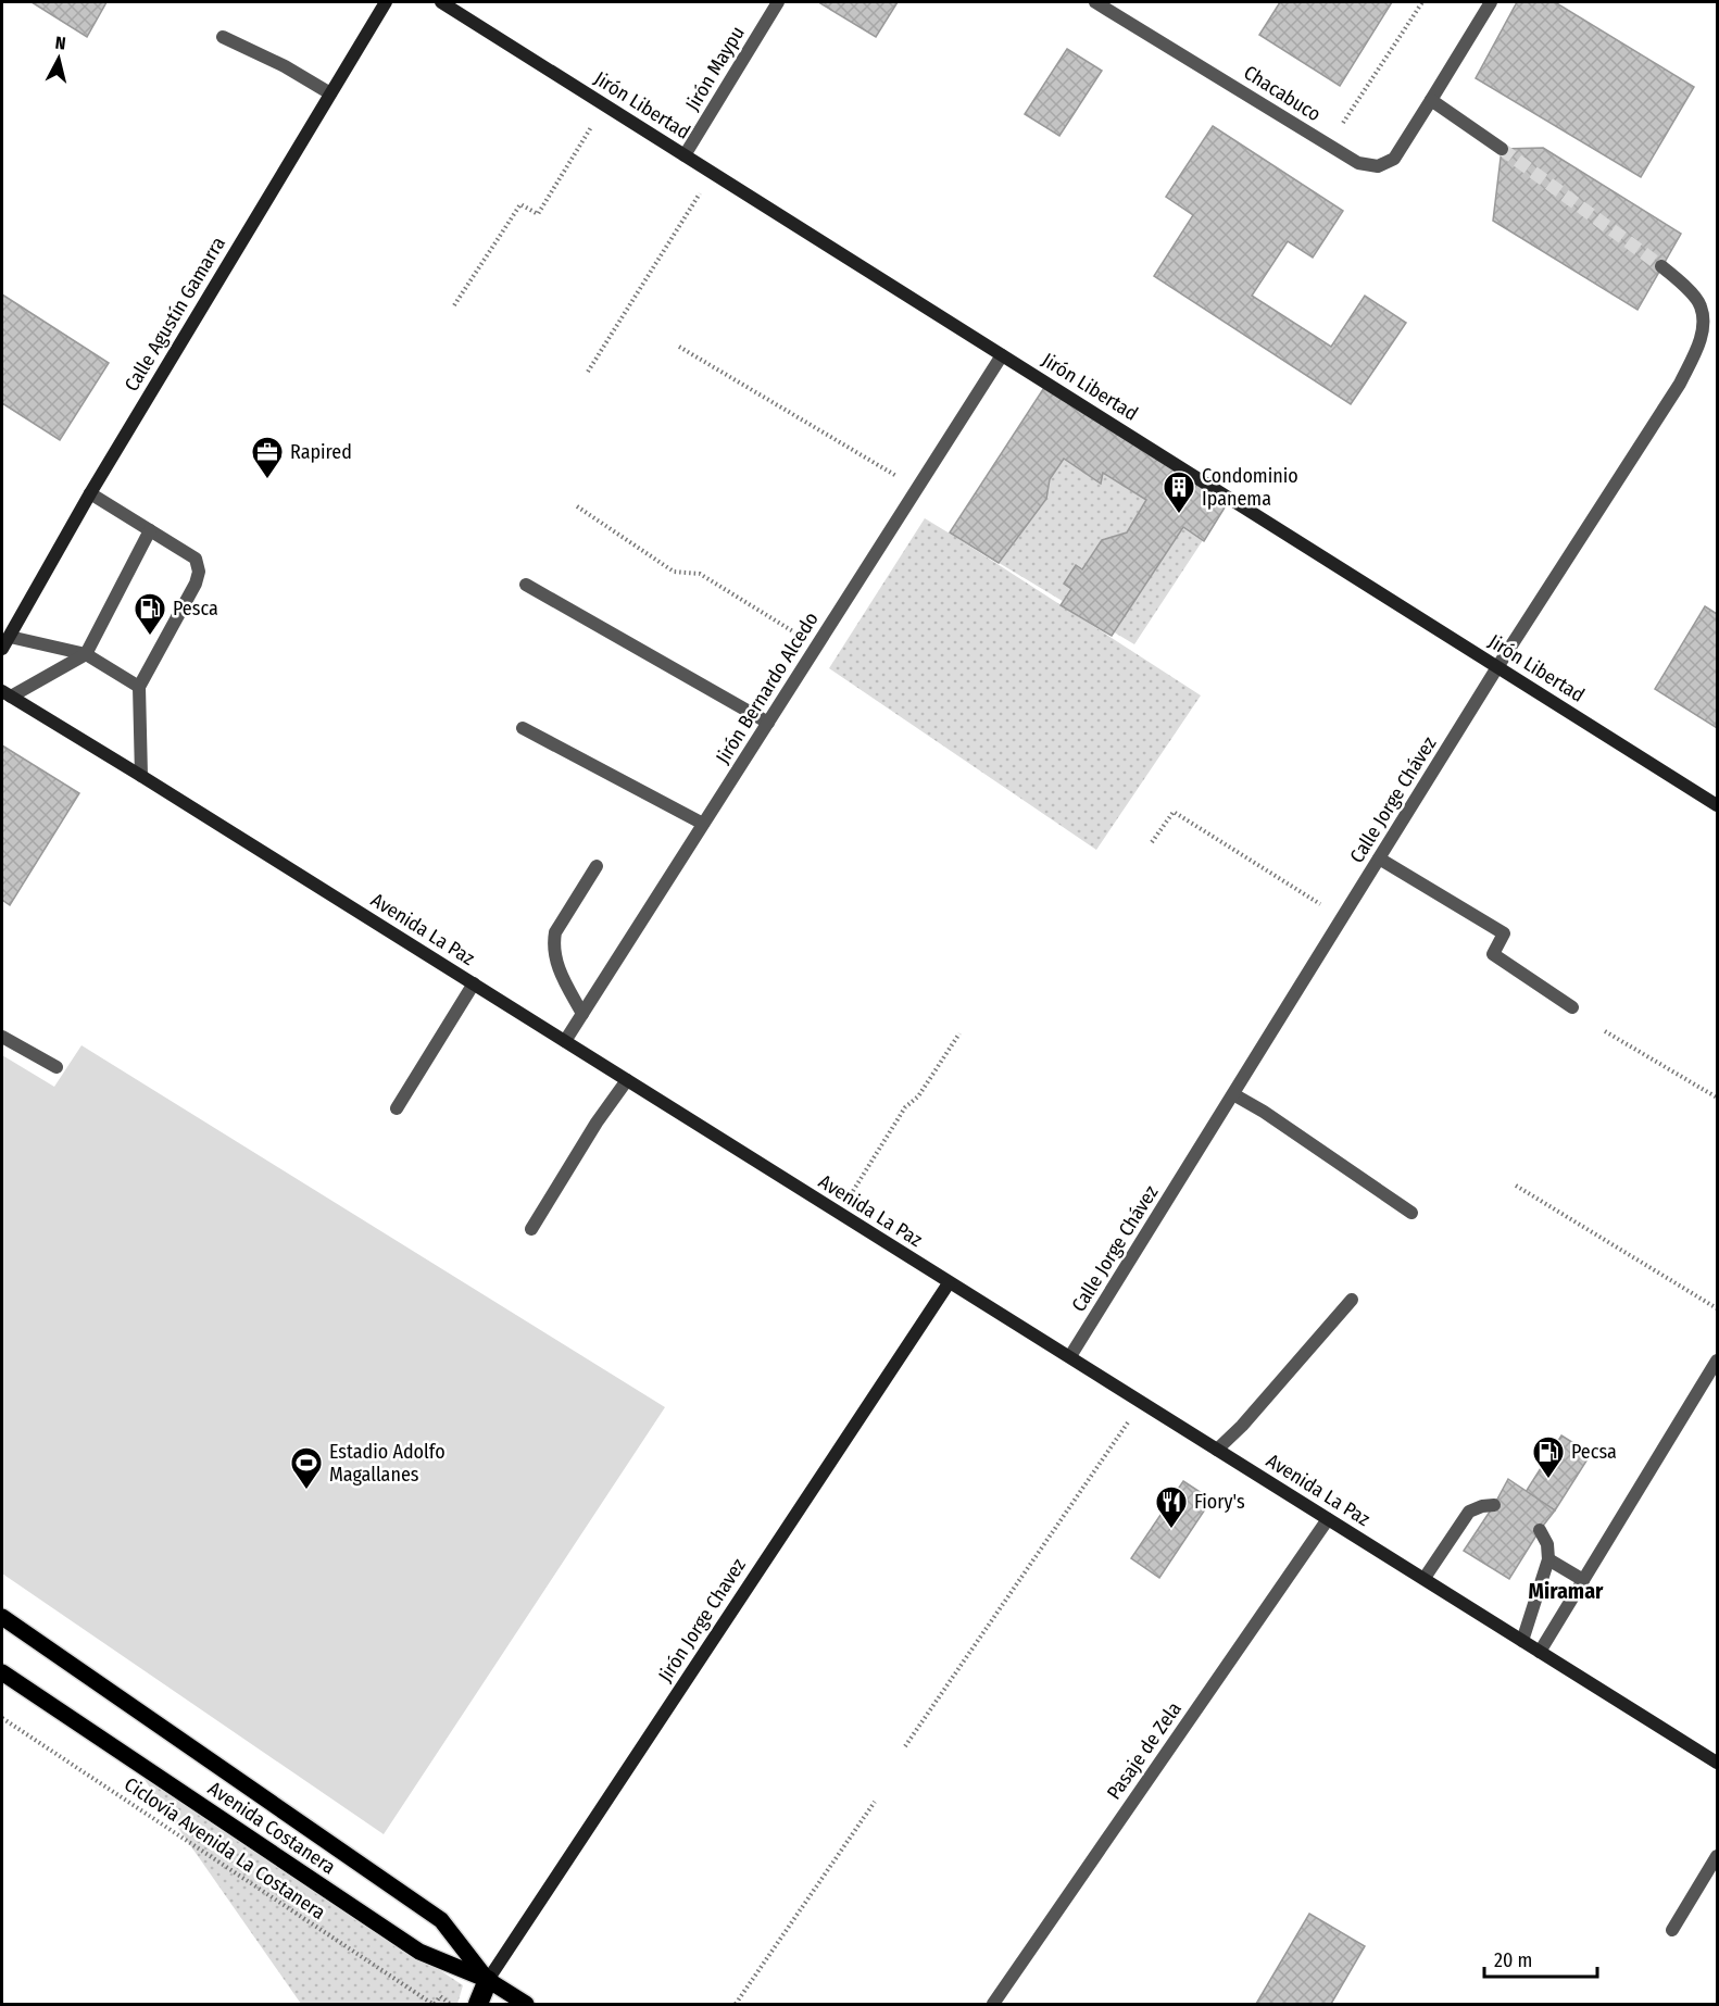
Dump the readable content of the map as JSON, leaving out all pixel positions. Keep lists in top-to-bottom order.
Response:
{
  "streets": {
    "main road": [
      "Jirón Libertad",
      "Calle Agustín Gamarra",
      "Avenida La Paz",
      "Jirón Jorge Chavez",
      "Avenida Costanera"
    ],
    "street": [
      "Jirón Maypu",
      "Chacabuco",
      "Jirón Bernardo Alcedo",
      "Calle Jorge Chávez",
      "Pasaje de Zela"
    ],
    "path": ["Ciclovía Avenida La Costanera"]
  },
  "crossings": [
    ["Jirón Maypu", "Jirón Libertad"],
    ["Jirón Libertad", "Jirón Bernardo Alcedo"],
    ["Jirón Libertad", "Calle Jorge Chávez"],
    ["Jirón Bernardo Alcedo", "Avenida La Paz"],
    ["Calle Jorge Chávez", "Avenida La Paz"],
    ["Avenida La Paz", "Jirón Jorge Chavez"],
    ["Avenida La Paz", "Pasaje de Zela"],
    ["Jirón Jorge Chavez", "Avenida Costanera"]
  ],
  "districts": ["Miramar"],
  "places": {
    "office": ["Rapired"],
    "building": ["Condominio Ipanema"],
    "fuel station": ["Pesca", "Pecsa"],
    "sports": ["Estadio Adolfo Magallanes"],
    "restaurant": ["Fiory's"]
  },
  "scale_bar": "20 m",
  "north": "top"
}
